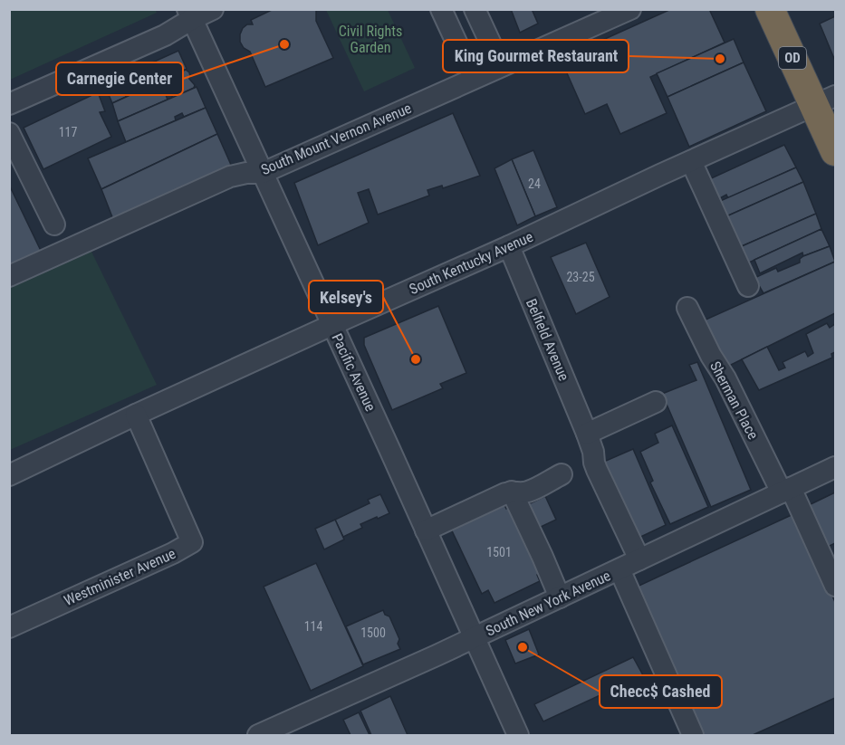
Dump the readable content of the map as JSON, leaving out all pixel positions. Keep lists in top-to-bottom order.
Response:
{
  "streets": {
    "highway": ["OD"],
    "street": [
      "South Mount Vernon Avenue",
      "South Kentucky Avenue",
      "Belfield Avenue",
      "Pacific Avenue",
      "Sherman Place",
      "Westminister Avenue",
      "South New York Avenue"
    ]
  },
  "crossings": [
    ["OD", "South Kentucky Avenue"],
    ["South Mount Vernon Avenue", "Pacific Avenue"],
    ["South Kentucky Avenue", "Belfield Avenue"],
    ["South Kentucky Avenue", "Pacific Avenue"],
    ["South Kentucky Avenue", "Westminister Avenue"],
    ["Belfield Avenue", "South New York Avenue"],
    ["Pacific Avenue", "South New York Avenue"],
    ["Sherman Place", "South New York Avenue"]
  ],
  "parks": ["Civil Rights Garden"],
  "places": [
    "Carnegie Center",
    "King Gourmet Restaurant",
    "Kelsey's",
    "Checc$ Cashed"
  ],
  "house_numbers": [
    "117",
    "24",
    "23-25",
    "1501",
    "114",
    "1500"
  ]
}
